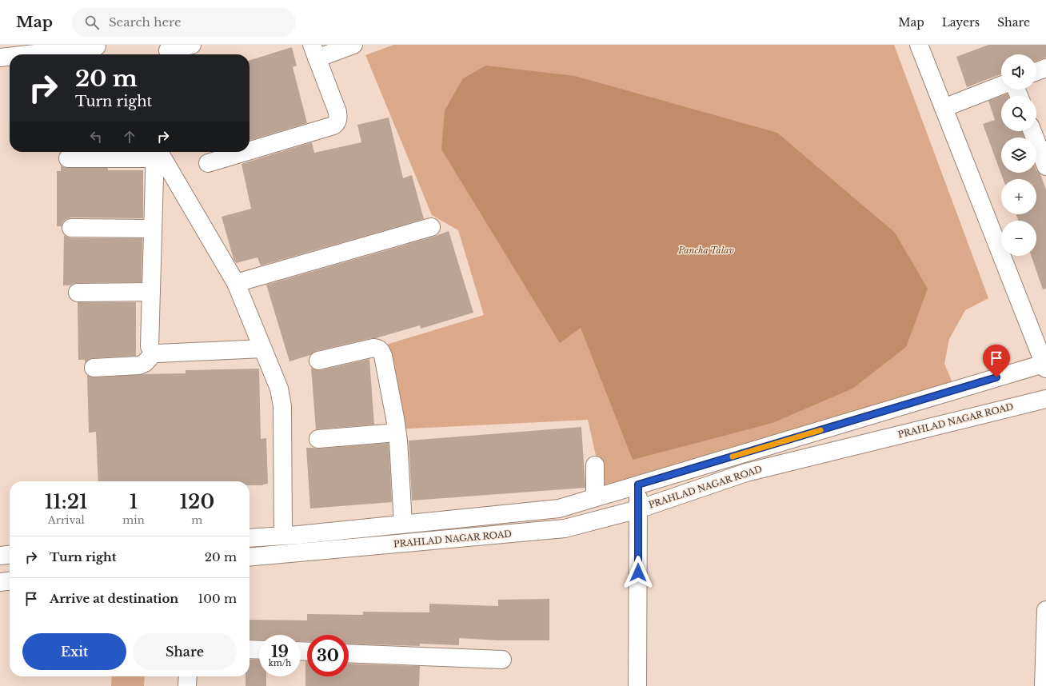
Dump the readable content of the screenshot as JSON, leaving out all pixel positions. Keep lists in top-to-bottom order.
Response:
{
  "streets": {
    "street": ["PRAHLAD NAGAR ROAD"]
  },
  "parks": ["Pancha Talav"],
  "page": {
    "header": "Map",
    "search": "Search here",
    "nav": ["Map", "Layers", "Share"],
    "map_buttons": ["+", "−"],
    "turn": ["20 m", "Turn right"],
    "eta": [
      "11:21",
      "Arrival",
      "1",
      "min",
      "120",
      "m"
    ],
    "list": [
      {
        "name": "Turn right",
        "value": "20 m"
      },
      {
        "name": "Arrive at destination",
        "value": "100 m"
      }
    ],
    "buttons": ["Exit", "Share"],
    "speed": "19 km/h",
    "limit": "30"
  }
}
